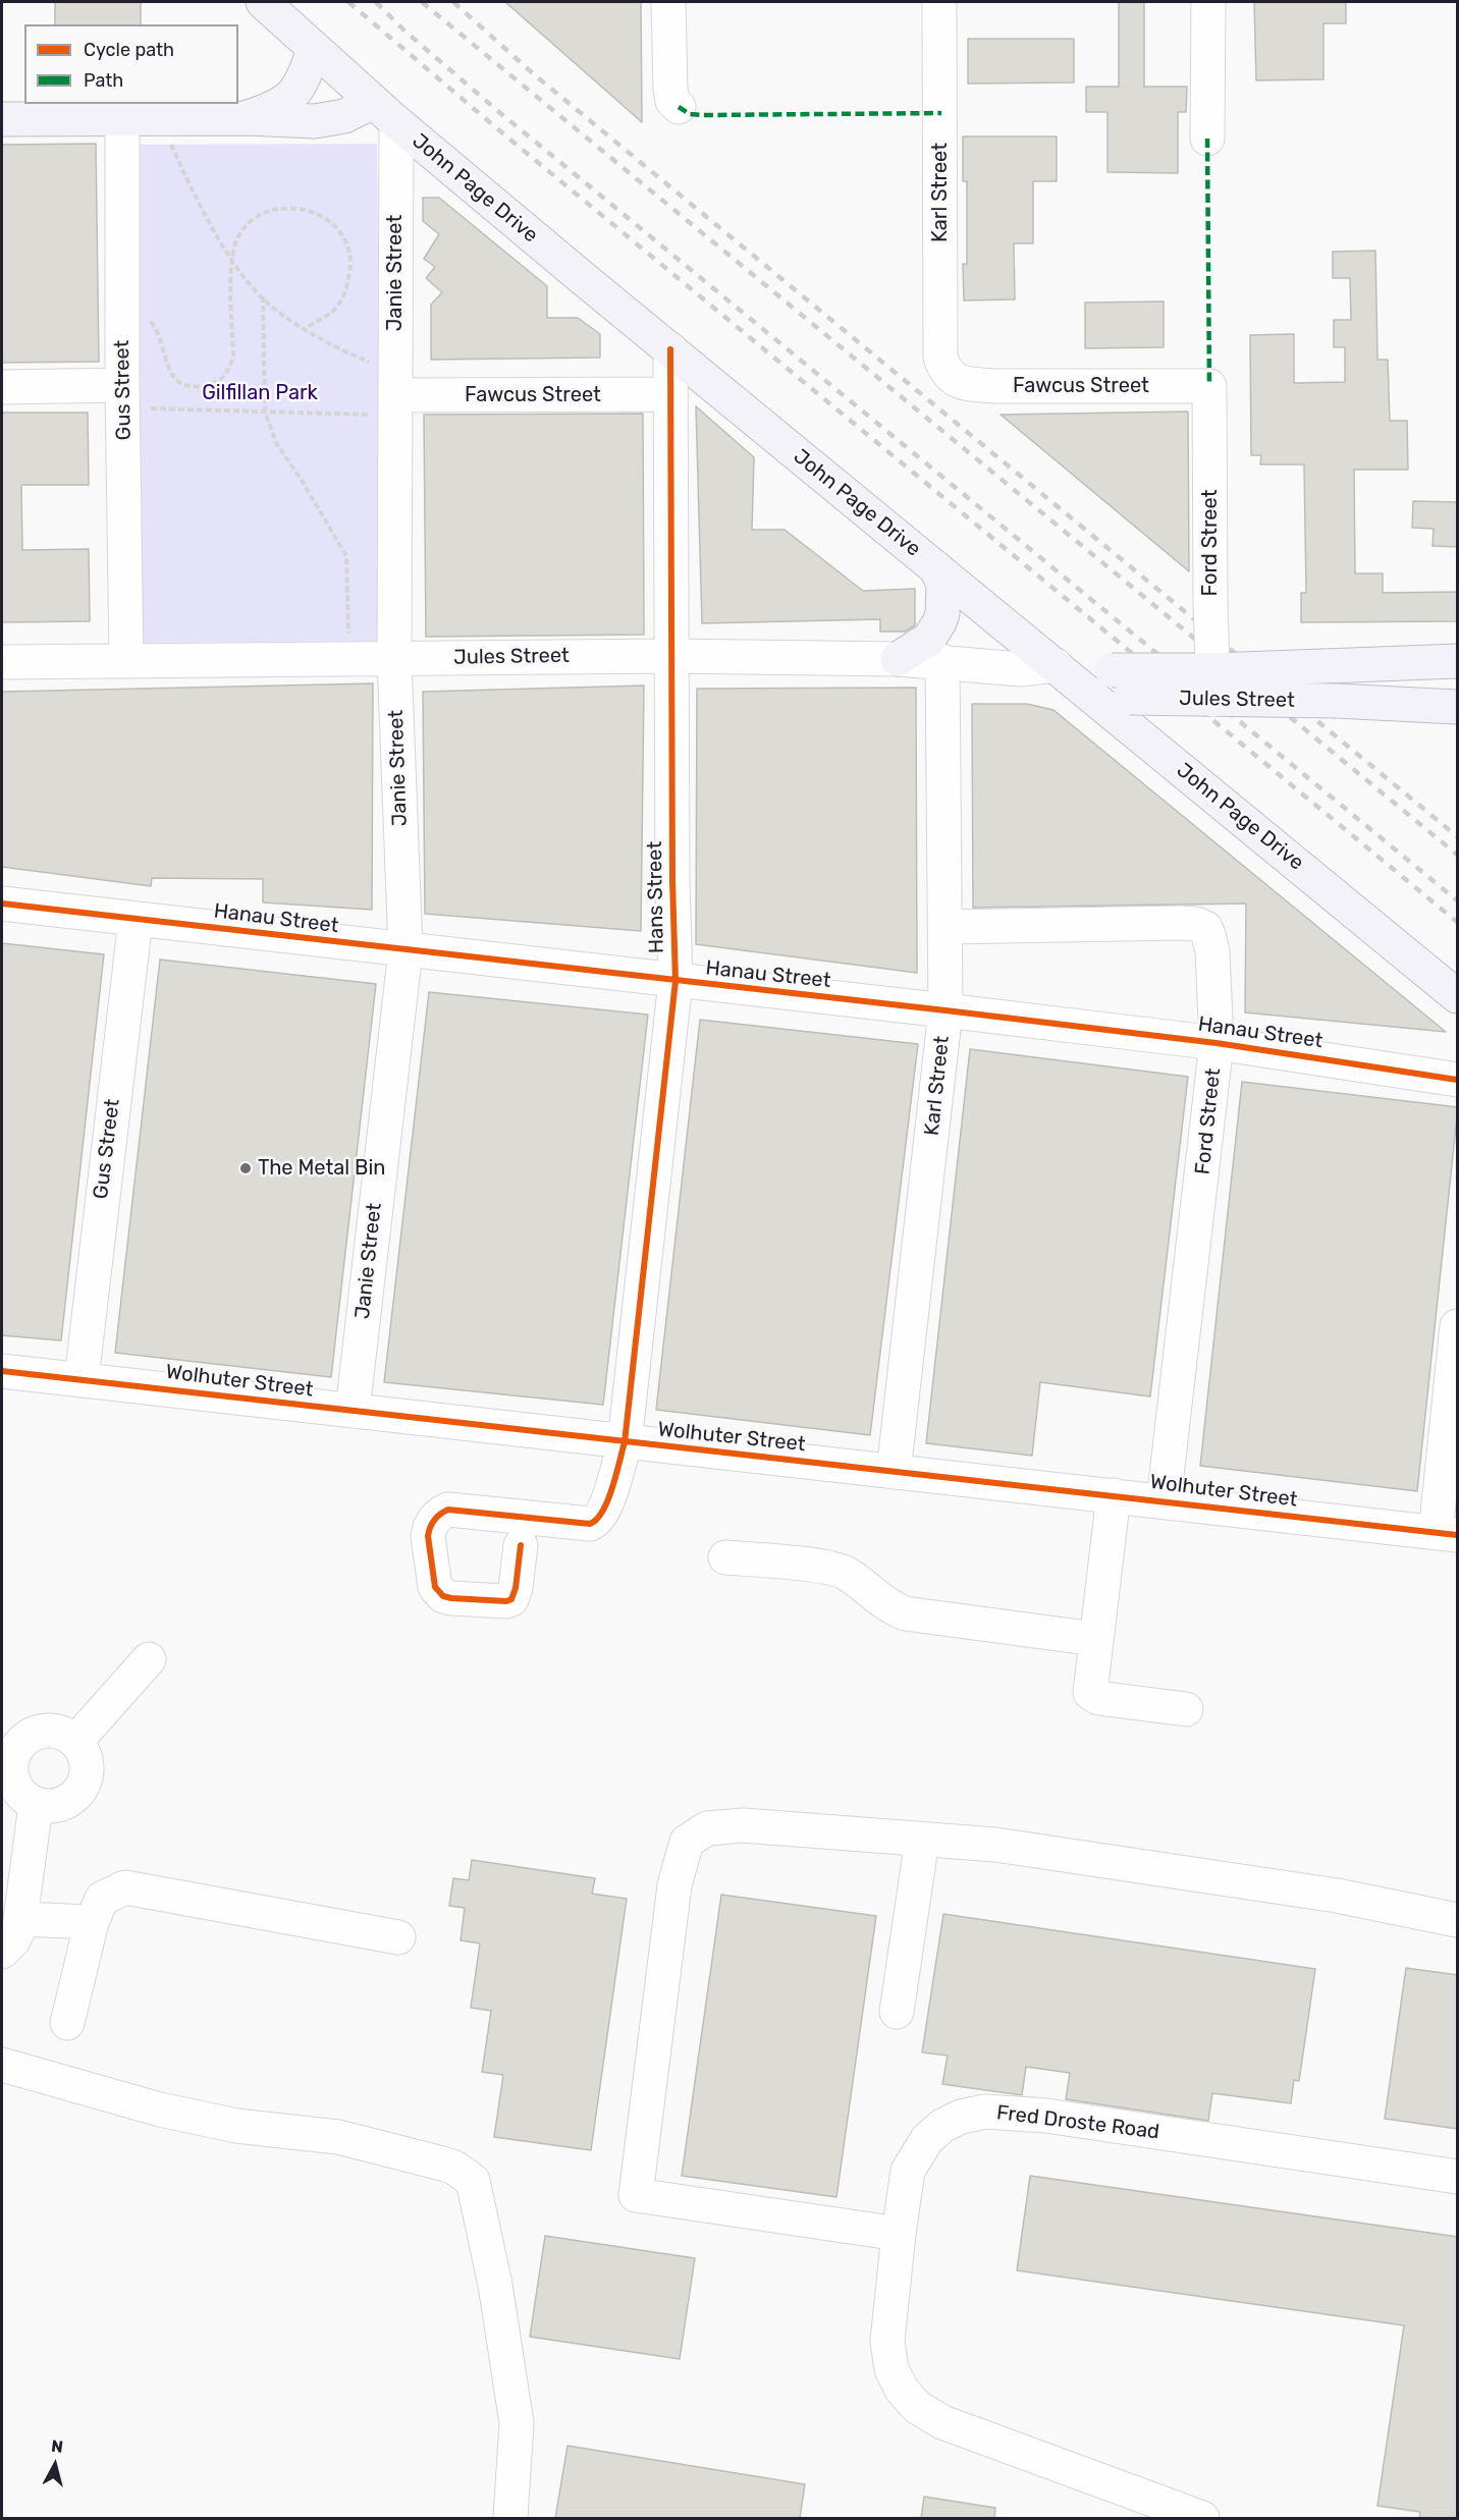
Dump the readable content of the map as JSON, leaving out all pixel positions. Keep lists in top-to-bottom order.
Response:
{
  "streets": {
    "main road": ["John Page Drive", "Jules Street"],
    "street": [
      "Karl Street",
      "Janie Street",
      "Fawcus Street",
      "Gus Street",
      "Ford Street",
      "Hans Street",
      "Hanau Street",
      "Wolhuter Street",
      "Fred Droste Road"
    ]
  },
  "crossings": [
    ["John Page Drive", "Janie Street"],
    ["John Page Drive", "Jules Street"],
    ["John Page Drive", "Hans Street"],
    ["Karl Street", "Fawcus Street"],
    ["Karl Street", "Ford Street"],
    ["Karl Street", "Jules Street"],
    ["Karl Street", "Hanau Street"],
    ["Karl Street", "Wolhuter Street"],
    ["Janie Street", "Fawcus Street"],
    ["Janie Street", "Jules Street"],
    ["Janie Street", "Hanau Street"],
    ["Janie Street", "Wolhuter Street"],
    ["Fawcus Street", "Ford Street"],
    ["Fawcus Street", "Hans Street"],
    ["Gus Street", "Jules Street"],
    ["Gus Street", "Hanau Street"],
    ["Gus Street", "Wolhuter Street"],
    ["Ford Street", "Jules Street"],
    ["Ford Street", "Hanau Street"],
    ["Ford Street", "Wolhuter Street"],
    ["Jules Street", "Hans Street"],
    ["Hans Street", "Hanau Street"],
    ["Hans Street", "Wolhuter Street"]
  ],
  "parks": ["Gilfillan Park"],
  "places": ["The Metal Bin"],
  "legend": ["Cycle path", "Path"],
  "north": "top"
}
